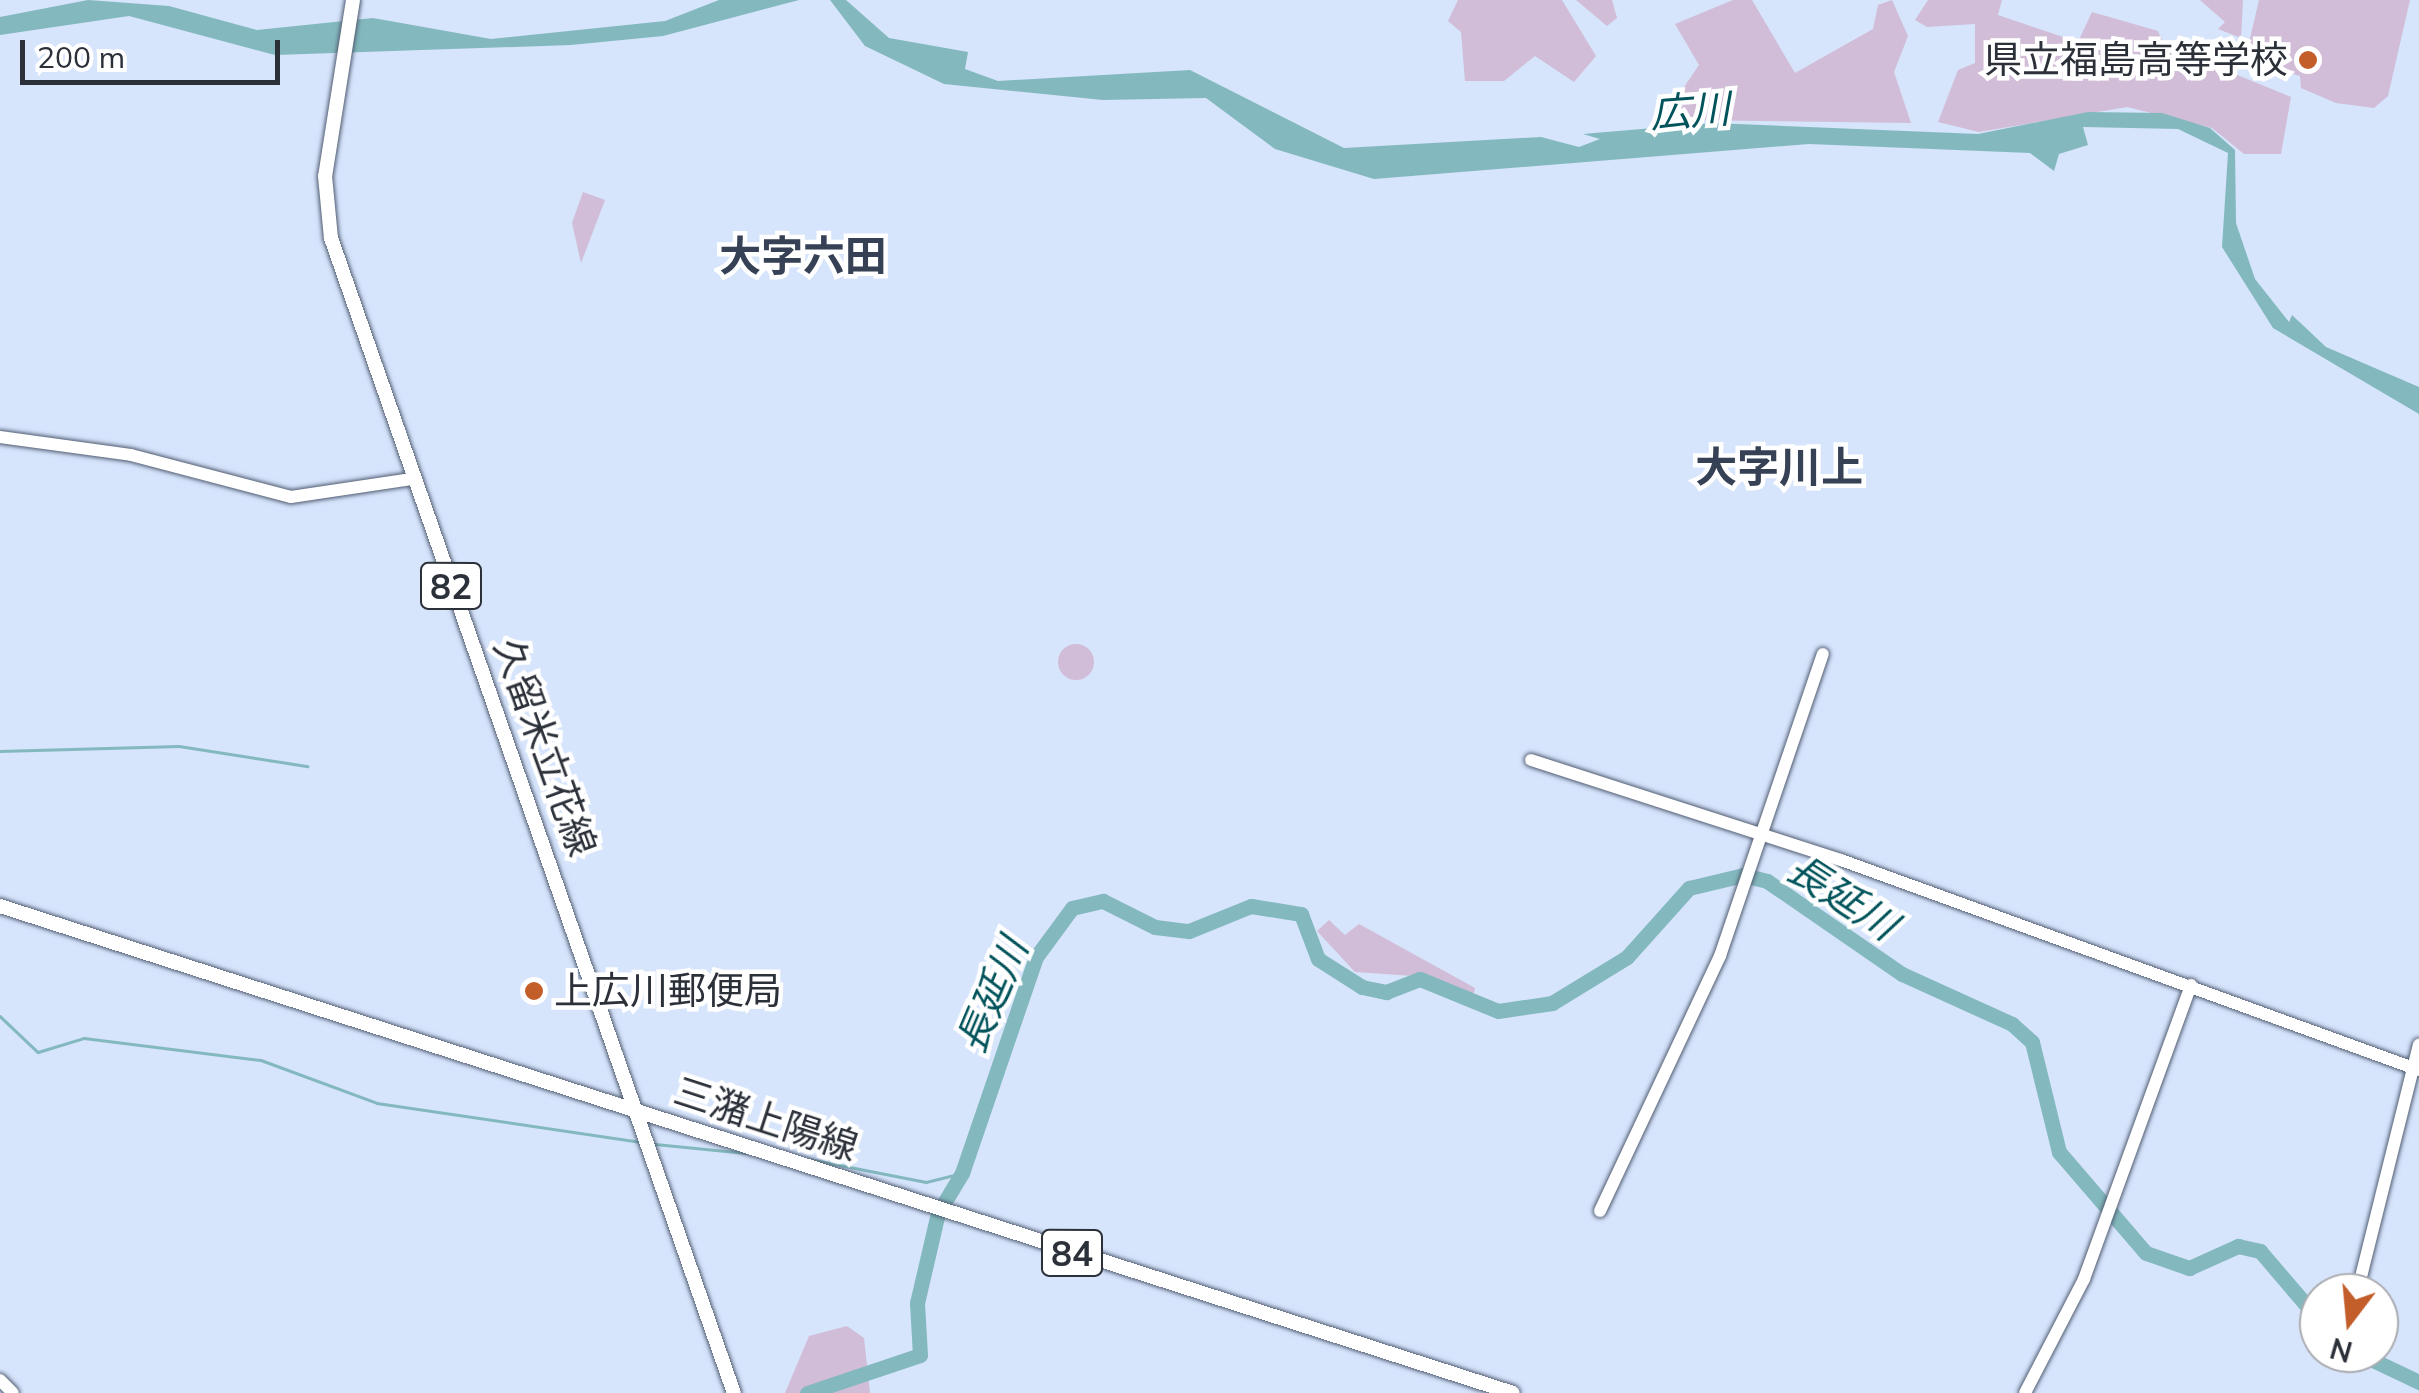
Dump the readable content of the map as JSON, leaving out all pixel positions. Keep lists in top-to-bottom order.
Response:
{
  "streets": {
    "main road": [
      "82",
      "久留米立花線",
      "三潴上陽線",
      "84"
    ]
  },
  "crossings": [
    ["久留米立花線", "三潴上陽線"]
  ],
  "districts": ["大字六田", "大字川上"],
  "water": ["広川", "長延川"],
  "places": ["県立福島高等学校", "上広川郵便局"],
  "scale_bar": "200 m",
  "north": "bottom"
}
